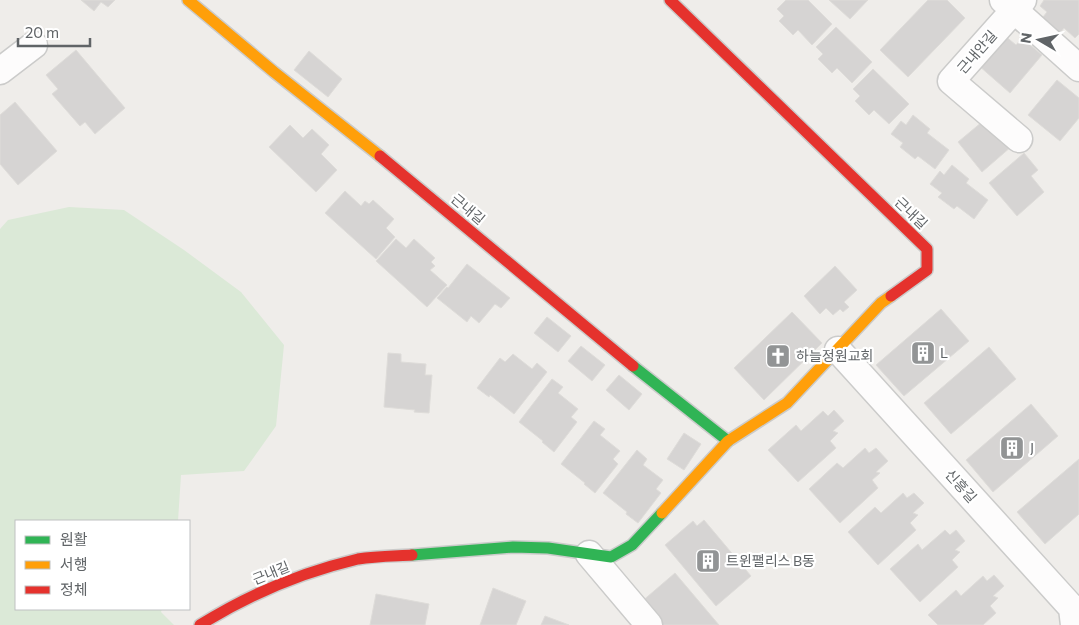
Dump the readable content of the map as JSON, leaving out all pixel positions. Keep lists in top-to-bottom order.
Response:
{
  "streets": {
    "street": ["근내안길", "근내길", "신흥길"]
  },
  "crossings": [
    ["근내길", "신흥길"]
  ],
  "places": {
    "building": ["L", "J", "트윈팰리스 B동"],
    "church": ["하늘정원교회"]
  },
  "legend": ["원활", "서행", "정체"],
  "scale_bar": "20 m",
  "north": "left"
}
